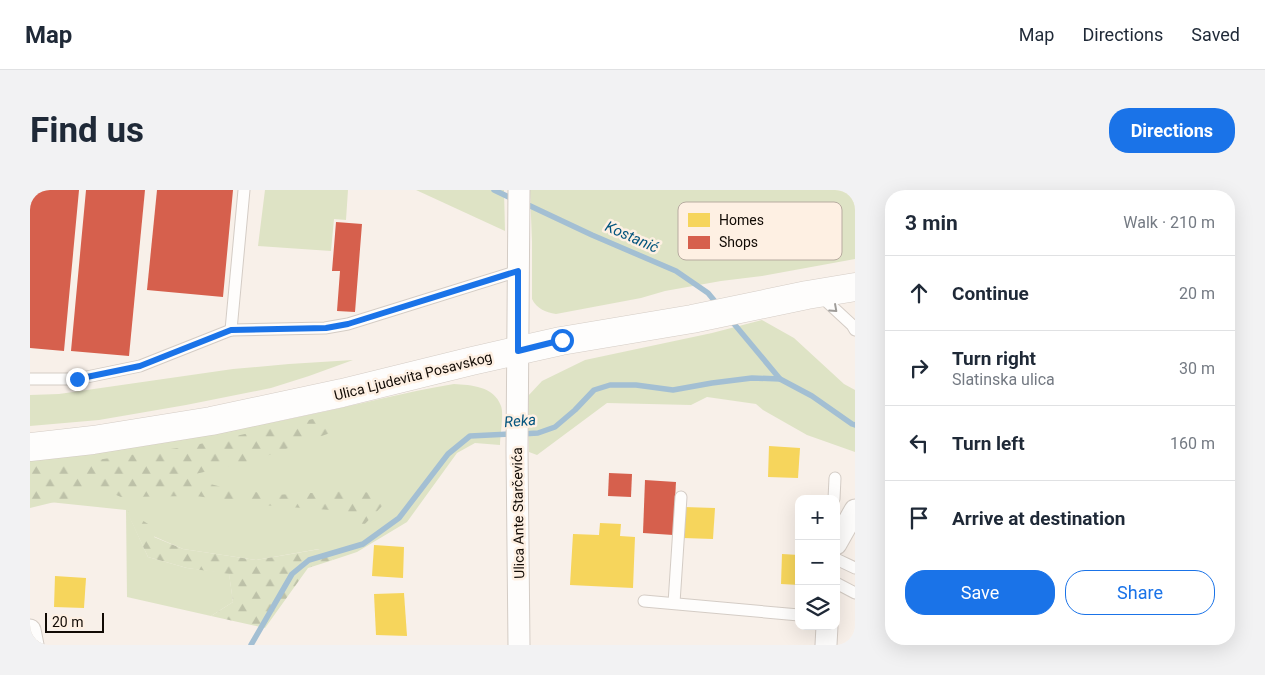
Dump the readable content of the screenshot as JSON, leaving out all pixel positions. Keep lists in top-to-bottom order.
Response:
{
  "streets": {
    "main road": ["Ulica Ljudevita Posavskog"],
    "street": ["Ulica Ante Starčevića"]
  },
  "crossings": [
    ["Ulica Ljudevita Posavskog", "Ulica Ante Starčevića"]
  ],
  "water": ["Kostanić", "Reka"],
  "legend": ["Homes", "Shops"],
  "scale_bar": "20 m",
  "page": {
    "header": "Map",
    "nav": ["Map", "Directions", "Saved"],
    "buttons": [
      "Directions",
      ["Save", "Share"]
    ],
    "title": "Find us",
    "heading": ["3 min", "Walk · 210 m"],
    "list": [
      ["Continue", "20 m"],
      ["Turn right", "Slatinska ulica", "30 m"],
      ["Turn left", "160 m"],
      "Arrive at destination"
    ],
    "map_buttons": ["+", "−"],
    "scale": "20 m"
  }
}
